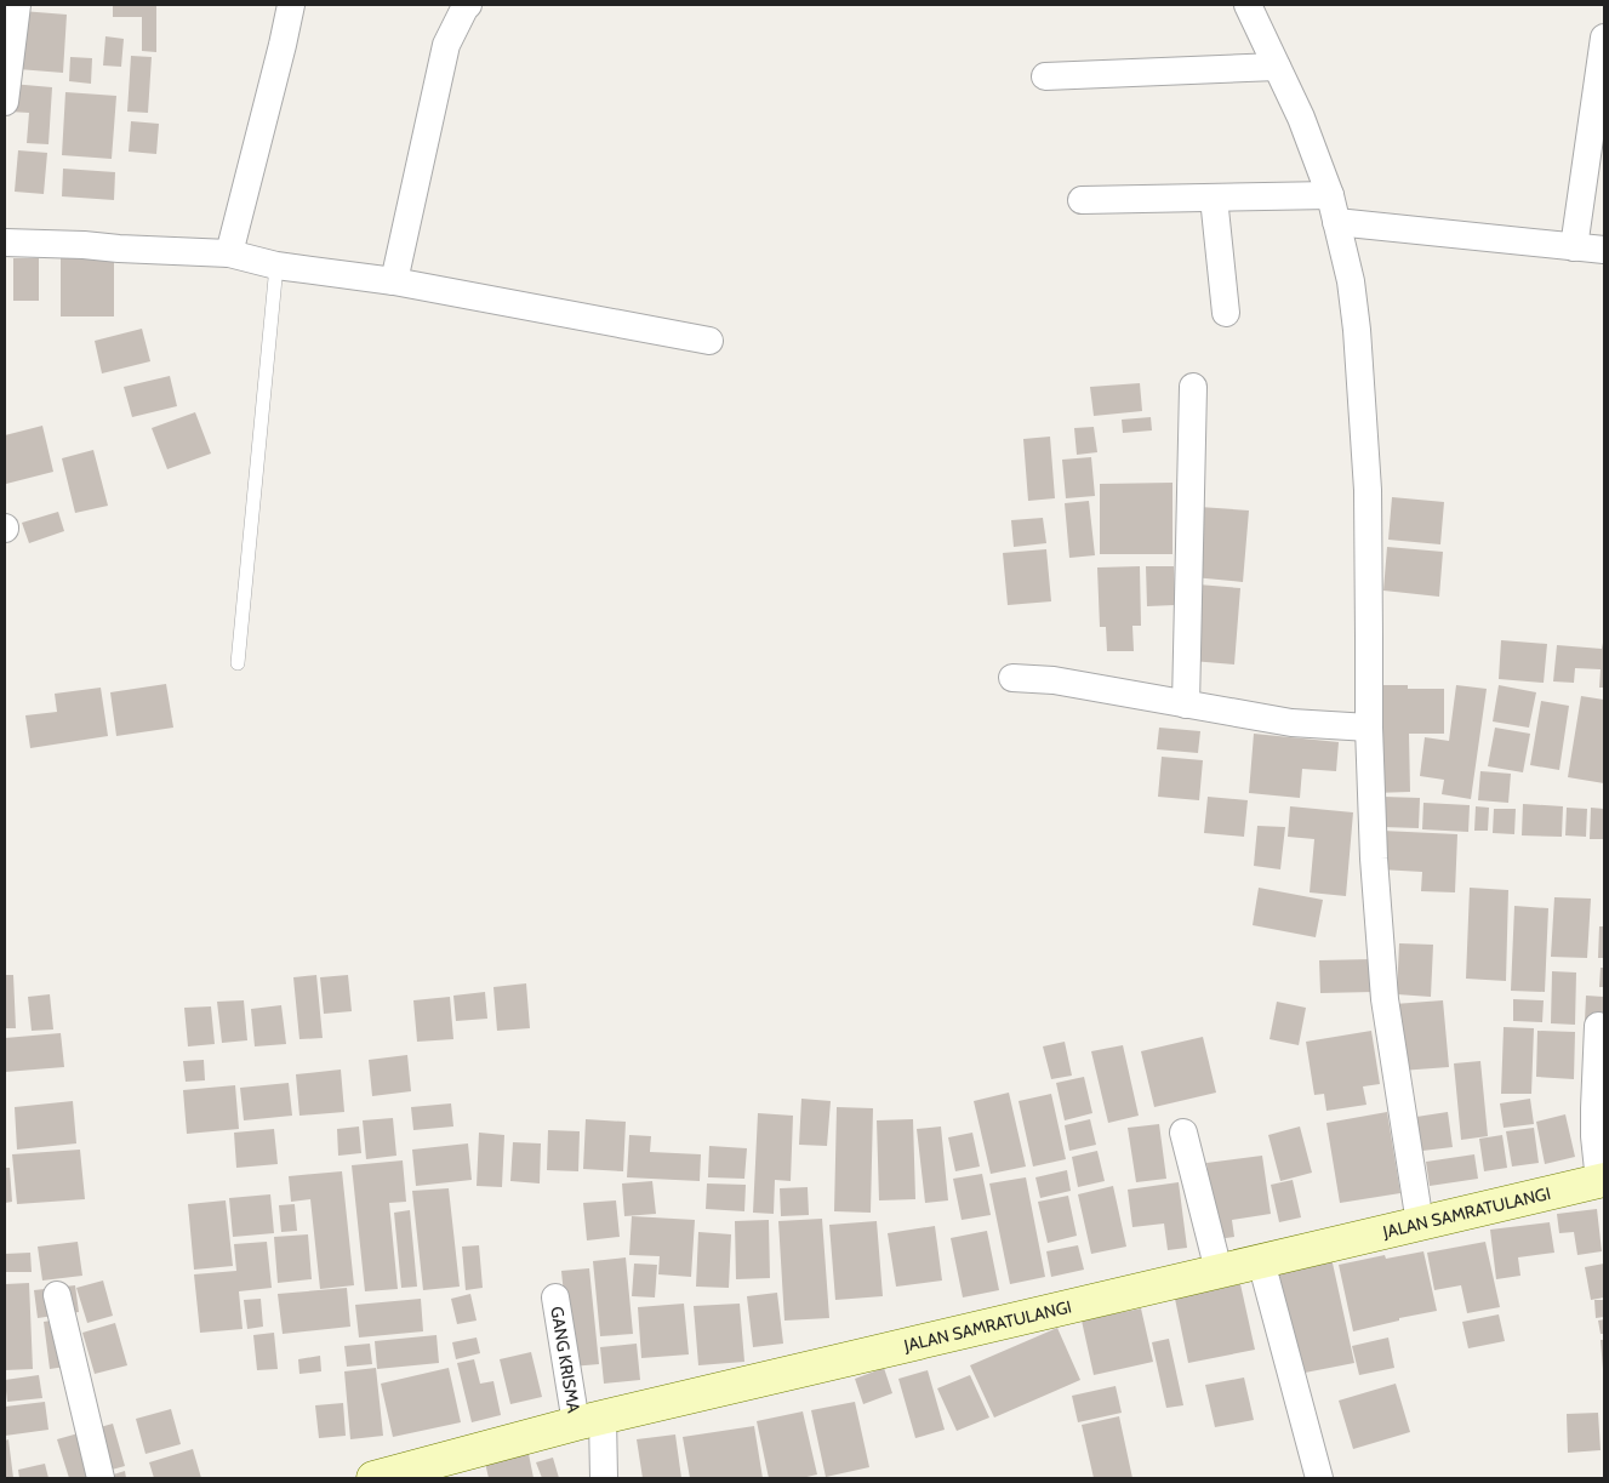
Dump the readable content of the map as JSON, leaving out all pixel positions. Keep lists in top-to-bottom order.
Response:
{
  "streets": {
    "main road": ["JALAN SAMRATULANGI"],
    "street": ["GANG KRISMA"]
  },
  "crossings": [
    ["JALAN SAMRATULANGI", "GANG KRISMA"]
  ]
}
